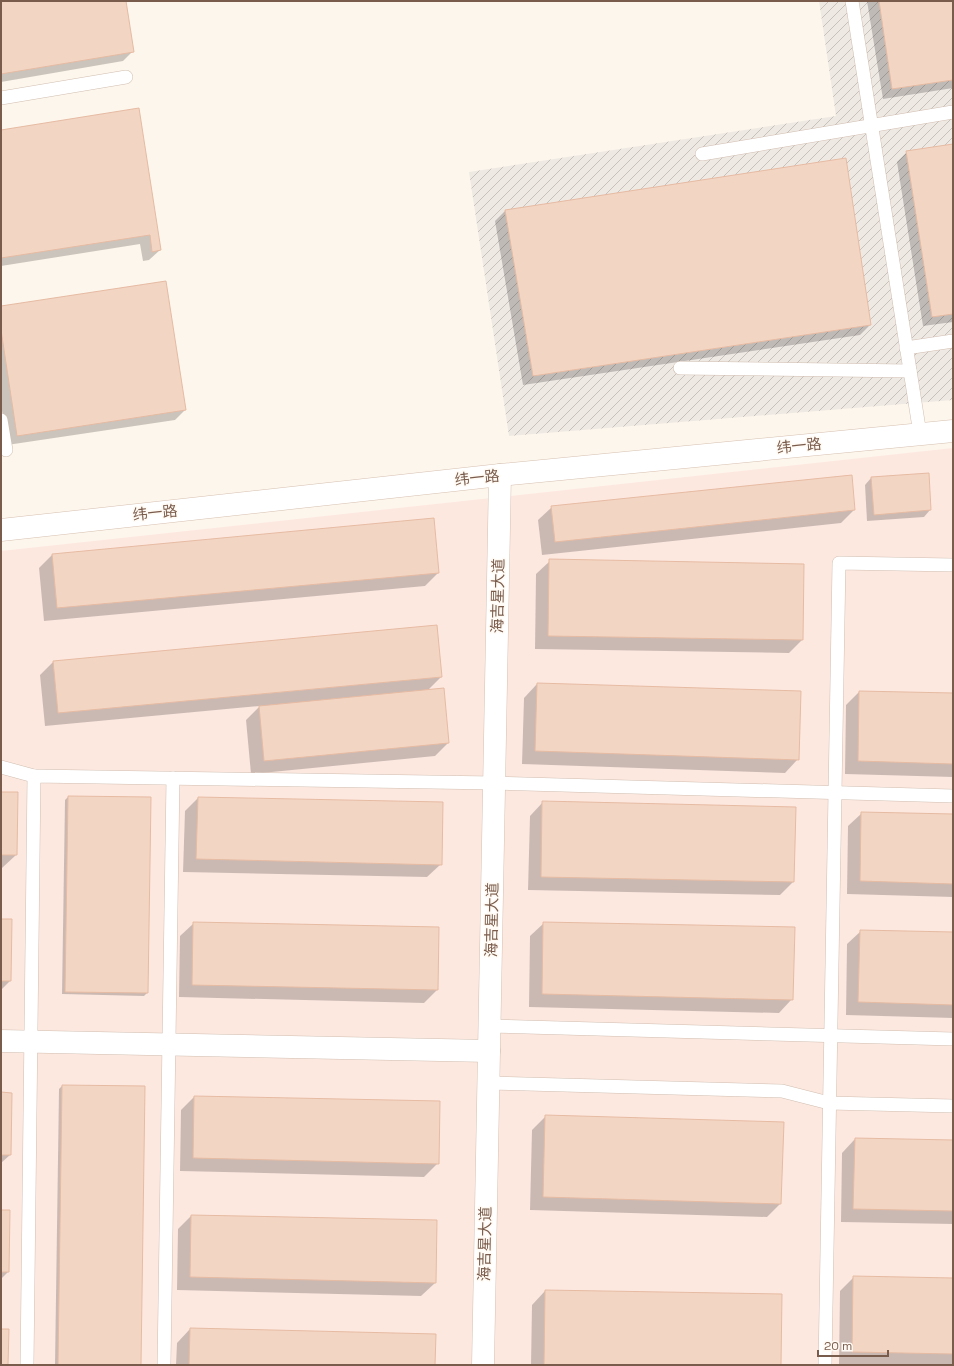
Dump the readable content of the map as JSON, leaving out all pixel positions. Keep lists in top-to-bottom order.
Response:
{
  "streets": {
    "street": ["纬一路", "海吉星大道"]
  },
  "crossings": [
    ["纬一路", "海吉星大道"]
  ],
  "scale_bar": "20 m"
}
